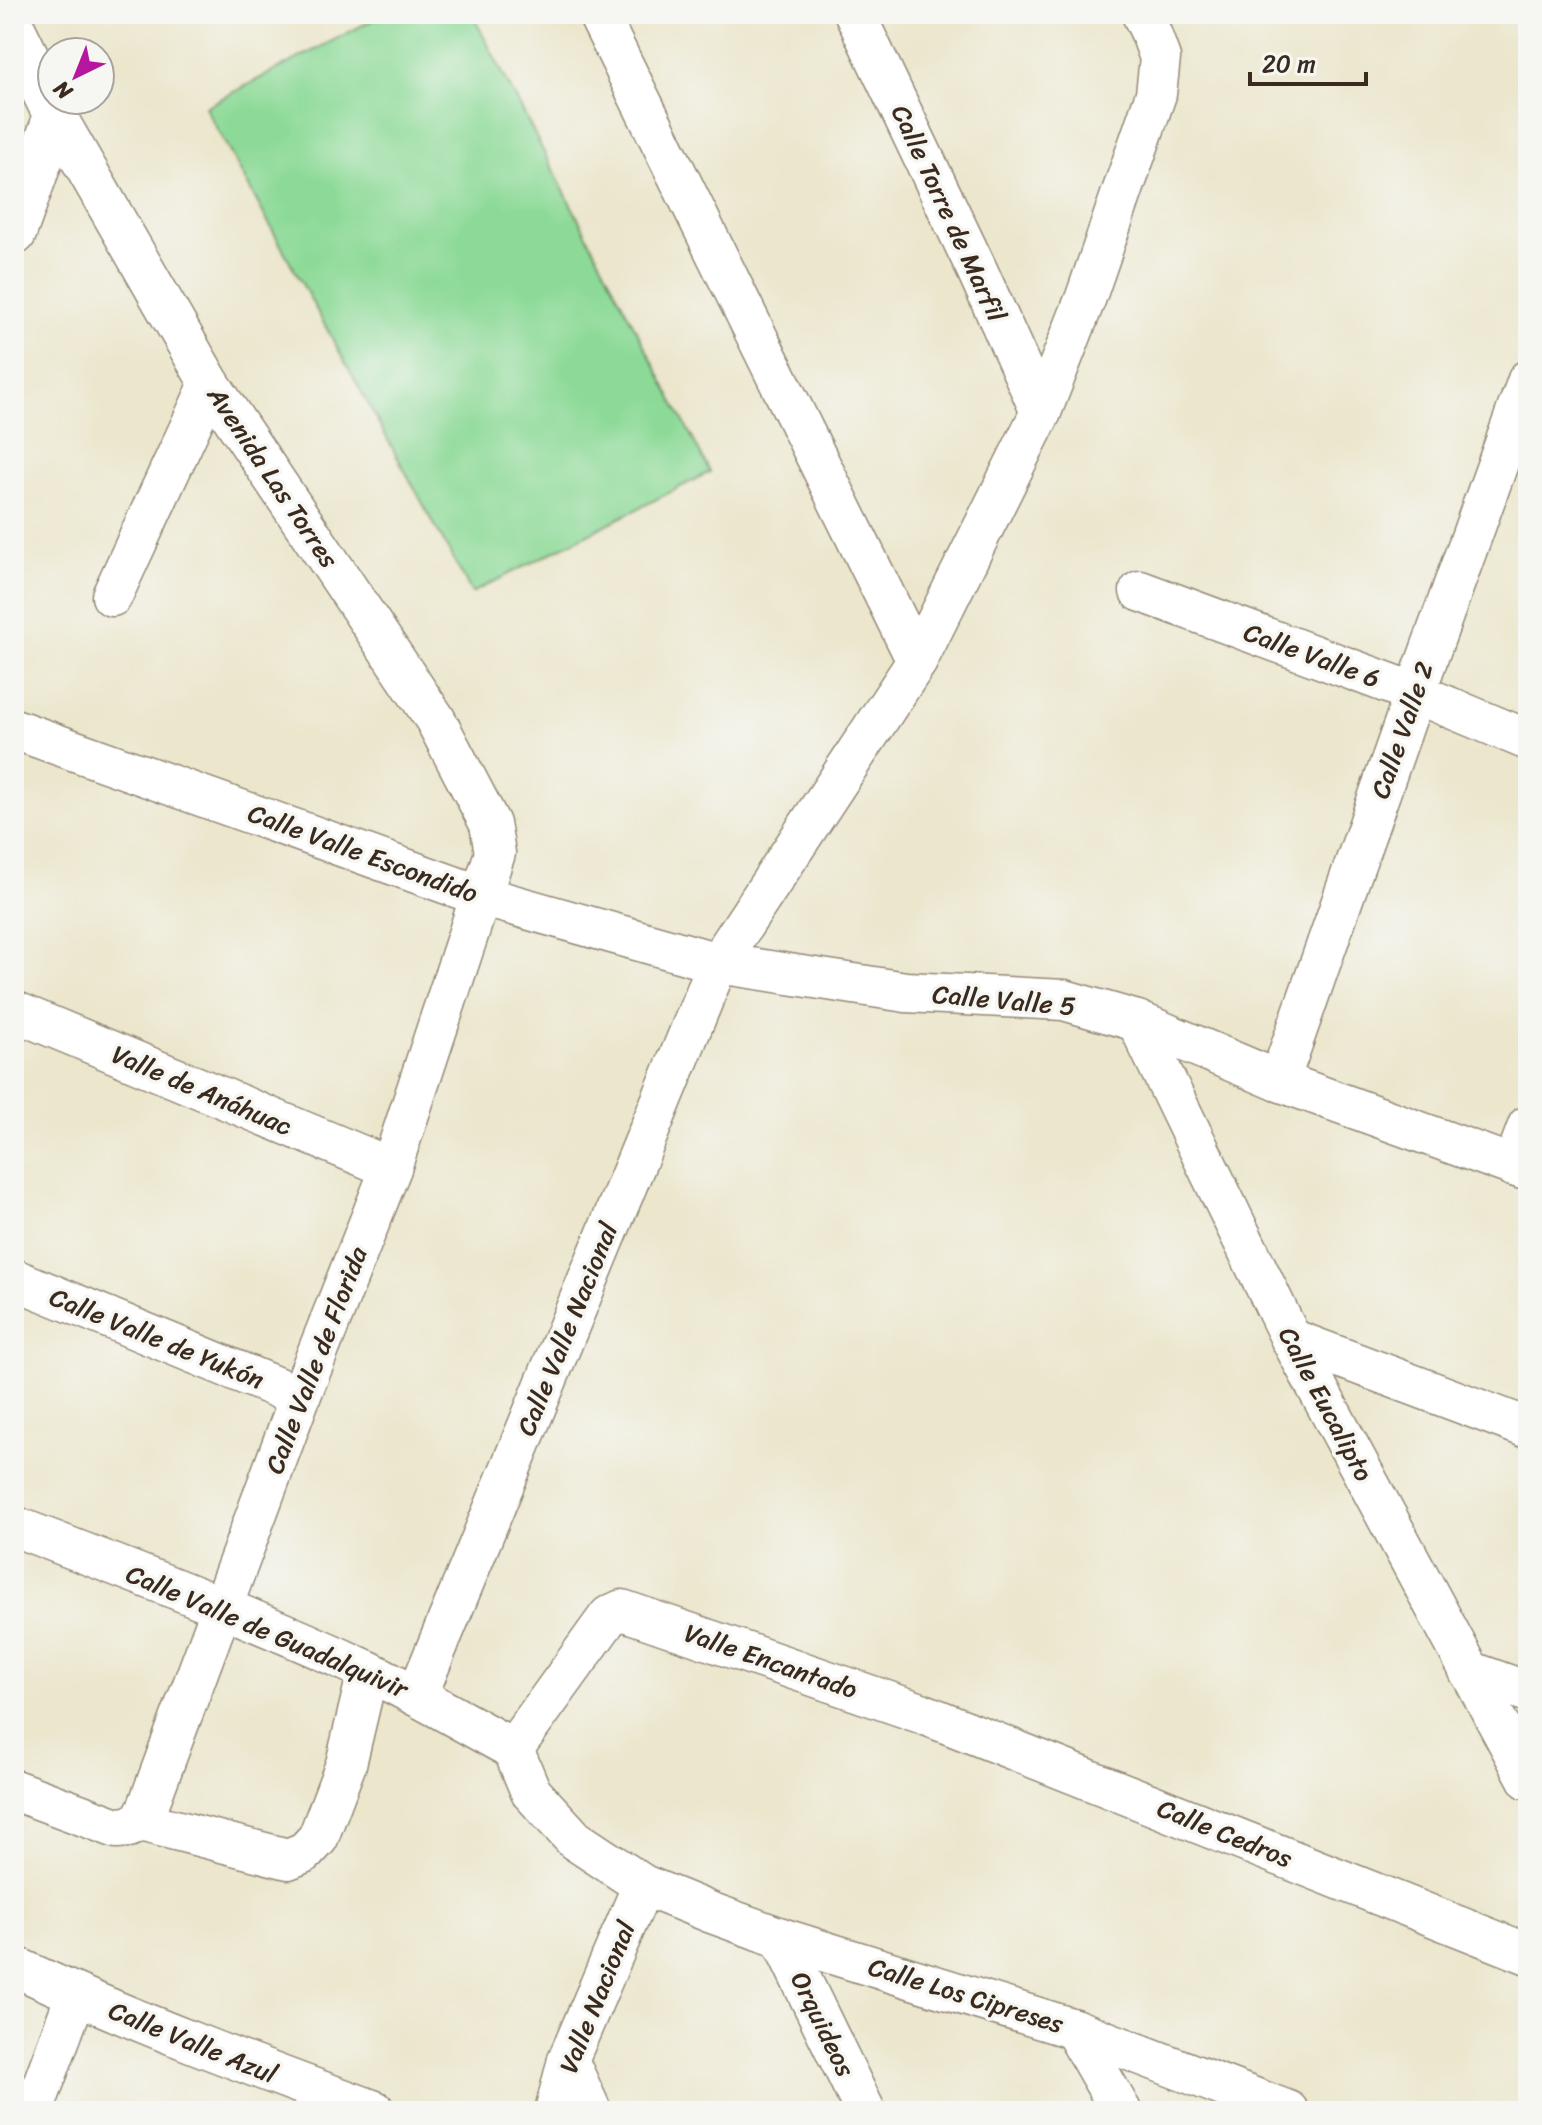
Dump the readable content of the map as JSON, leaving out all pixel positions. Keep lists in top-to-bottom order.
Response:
{
  "streets": {
    "street": [
      "Calle Torre de Marfil",
      "Avenida Las Torres",
      "Calle Valle 6",
      "Calle Valle 2",
      "Calle Valle Escondido",
      "Calle Valle 5",
      "Valle de Anáhuac",
      "Calle Valle Nacional",
      "Calle Valle de Yukón",
      "Calle Valle de Florida",
      "Calle Eucalipto",
      "Calle Valle de Guadalquivir",
      "Valle Encantado",
      "Calle Cedros",
      "Calle Los Cipreses",
      "Valle Nacional",
      "Orquideos",
      "Calle Valle Azul"
    ]
  },
  "crossings": [
    ["Calle Torre de Marfil", "Calle Valle Nacional"],
    ["Avenida Las Torres", "Calle Valle Escondido"],
    ["Avenida Las Torres", "Calle Valle de Florida"],
    ["Calle Valle 6", "Calle Valle 2"],
    ["Calle Valle 2", "Calle Valle 5"],
    ["Calle Valle Escondido", "Calle Valle 5"],
    ["Calle Valle Escondido", "Calle Valle Nacional"],
    ["Calle Valle Escondido", "Calle Valle de Florida"],
    ["Calle Valle 5", "Calle Valle Nacional"],
    ["Calle Valle 5", "Calle Eucalipto"],
    ["Valle de Anáhuac", "Calle Valle de Florida"],
    ["Calle Valle Nacional", "Calle Valle de Guadalquivir"],
    ["Calle Valle de Yukón", "Calle Valle de Florida"],
    ["Calle Valle de Florida", "Calle Valle de Guadalquivir"],
    ["Calle Valle de Guadalquivir", "Valle Encantado"],
    ["Calle Valle de Guadalquivir", "Calle Los Cipreses"],
    ["Valle Encantado", "Calle Cedros"],
    ["Valle Encantado", "Calle Los Cipreses"],
    ["Calle Los Cipreses", "Valle Nacional"],
    ["Calle Los Cipreses", "Orquideos"]
  ],
  "scale_bar": "20 m",
  "north": "bottom left"
}
